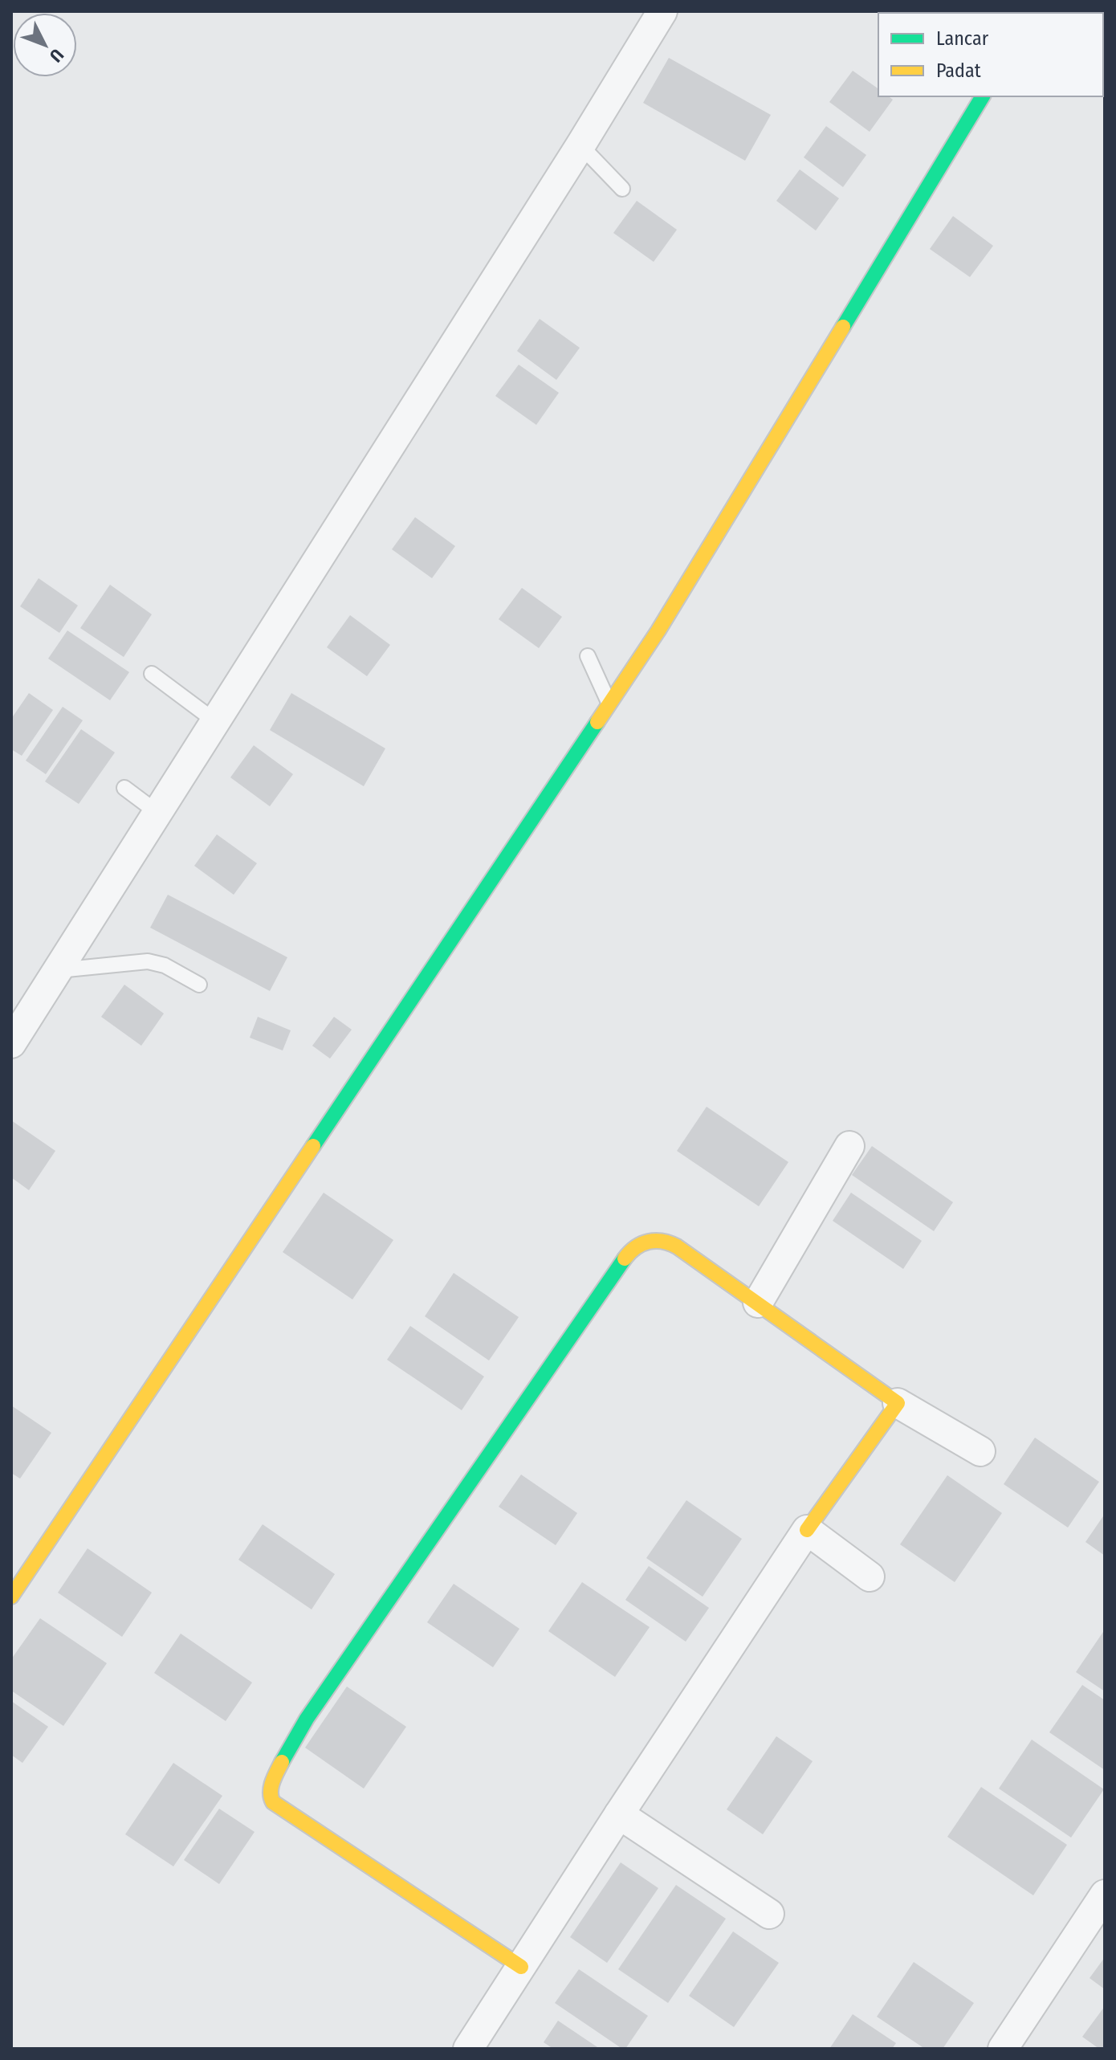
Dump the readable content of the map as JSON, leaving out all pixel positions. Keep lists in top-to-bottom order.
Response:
{
  "legend": ["Lancar", "Padat"],
  "north": "bottom right"
}
